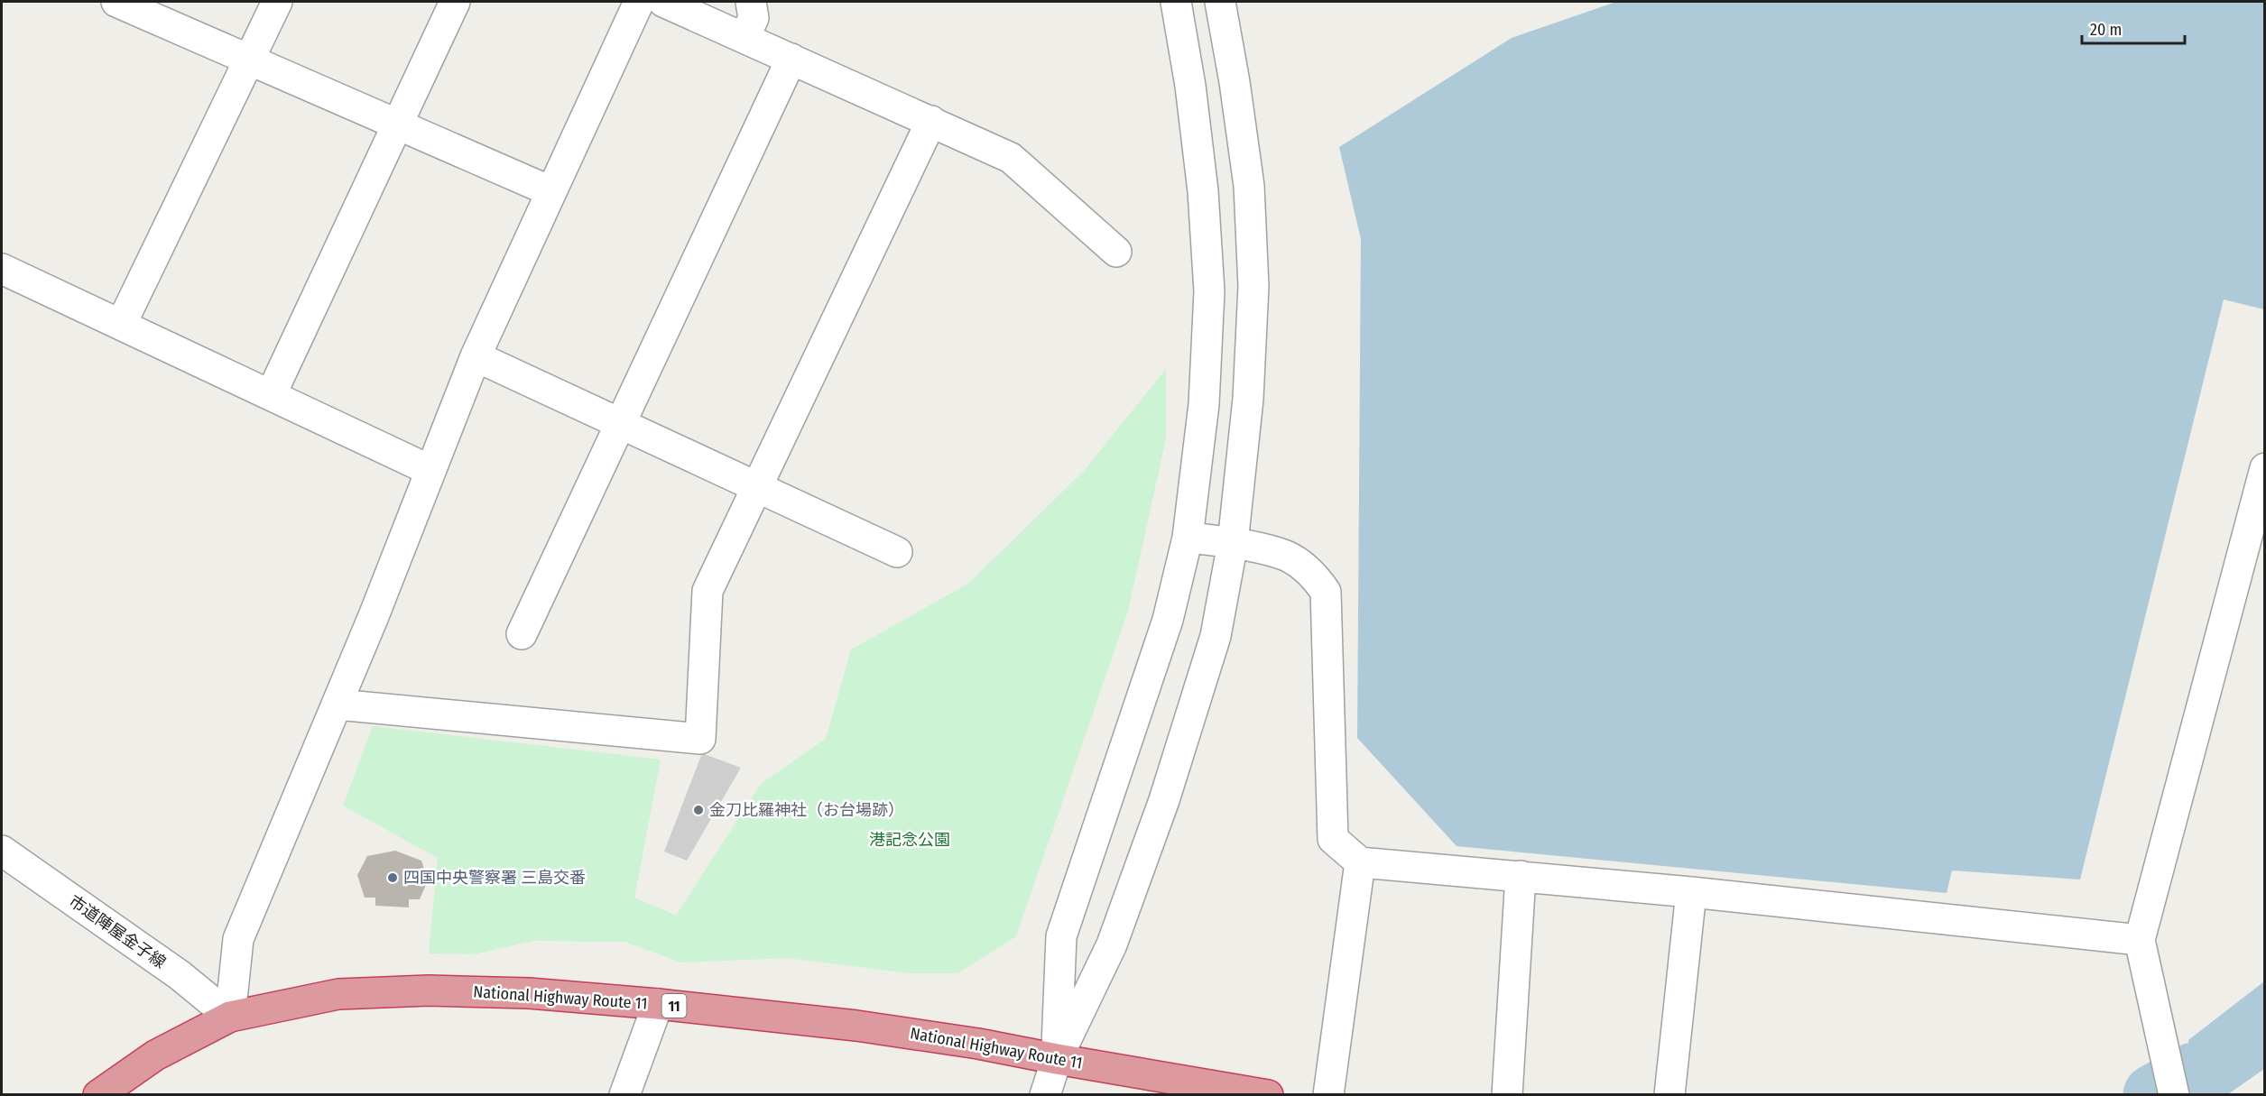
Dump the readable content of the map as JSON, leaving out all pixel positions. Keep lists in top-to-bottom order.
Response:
{
  "streets": {
    "highway": ["National Highway Route 11", "11"],
    "street": ["市道陣屋金子線"]
  },
  "crossings": [
    ["市道陣屋金子線", "National Highway Route 11"]
  ],
  "parks": ["港記念公園"],
  "places": ["金刀比羅神社（お台場跡）", "四国中央警察署 三島交番"],
  "scale_bar": "20 m"
}
